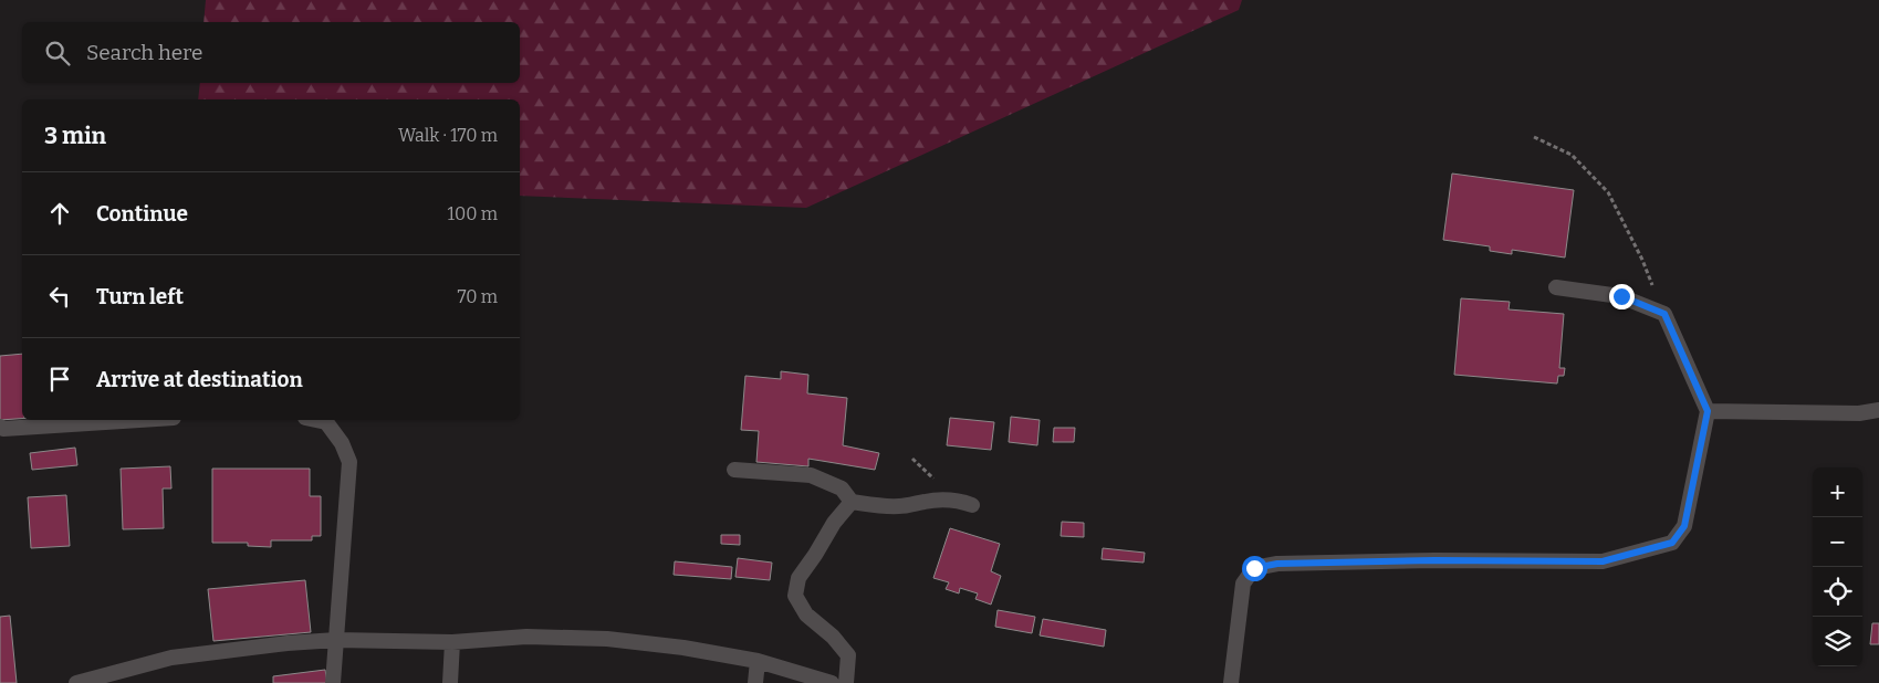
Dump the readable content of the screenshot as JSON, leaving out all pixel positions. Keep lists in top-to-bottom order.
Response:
{
  "page": {
    "search": "Search here",
    "heading": ["3 min", "Walk · 170 m"],
    "list": [
      ["Continue", "100 m"],
      ["Turn left", "70 m"],
      "Arrive at destination"
    ],
    "map_buttons": ["+", "−"]
  }
}
